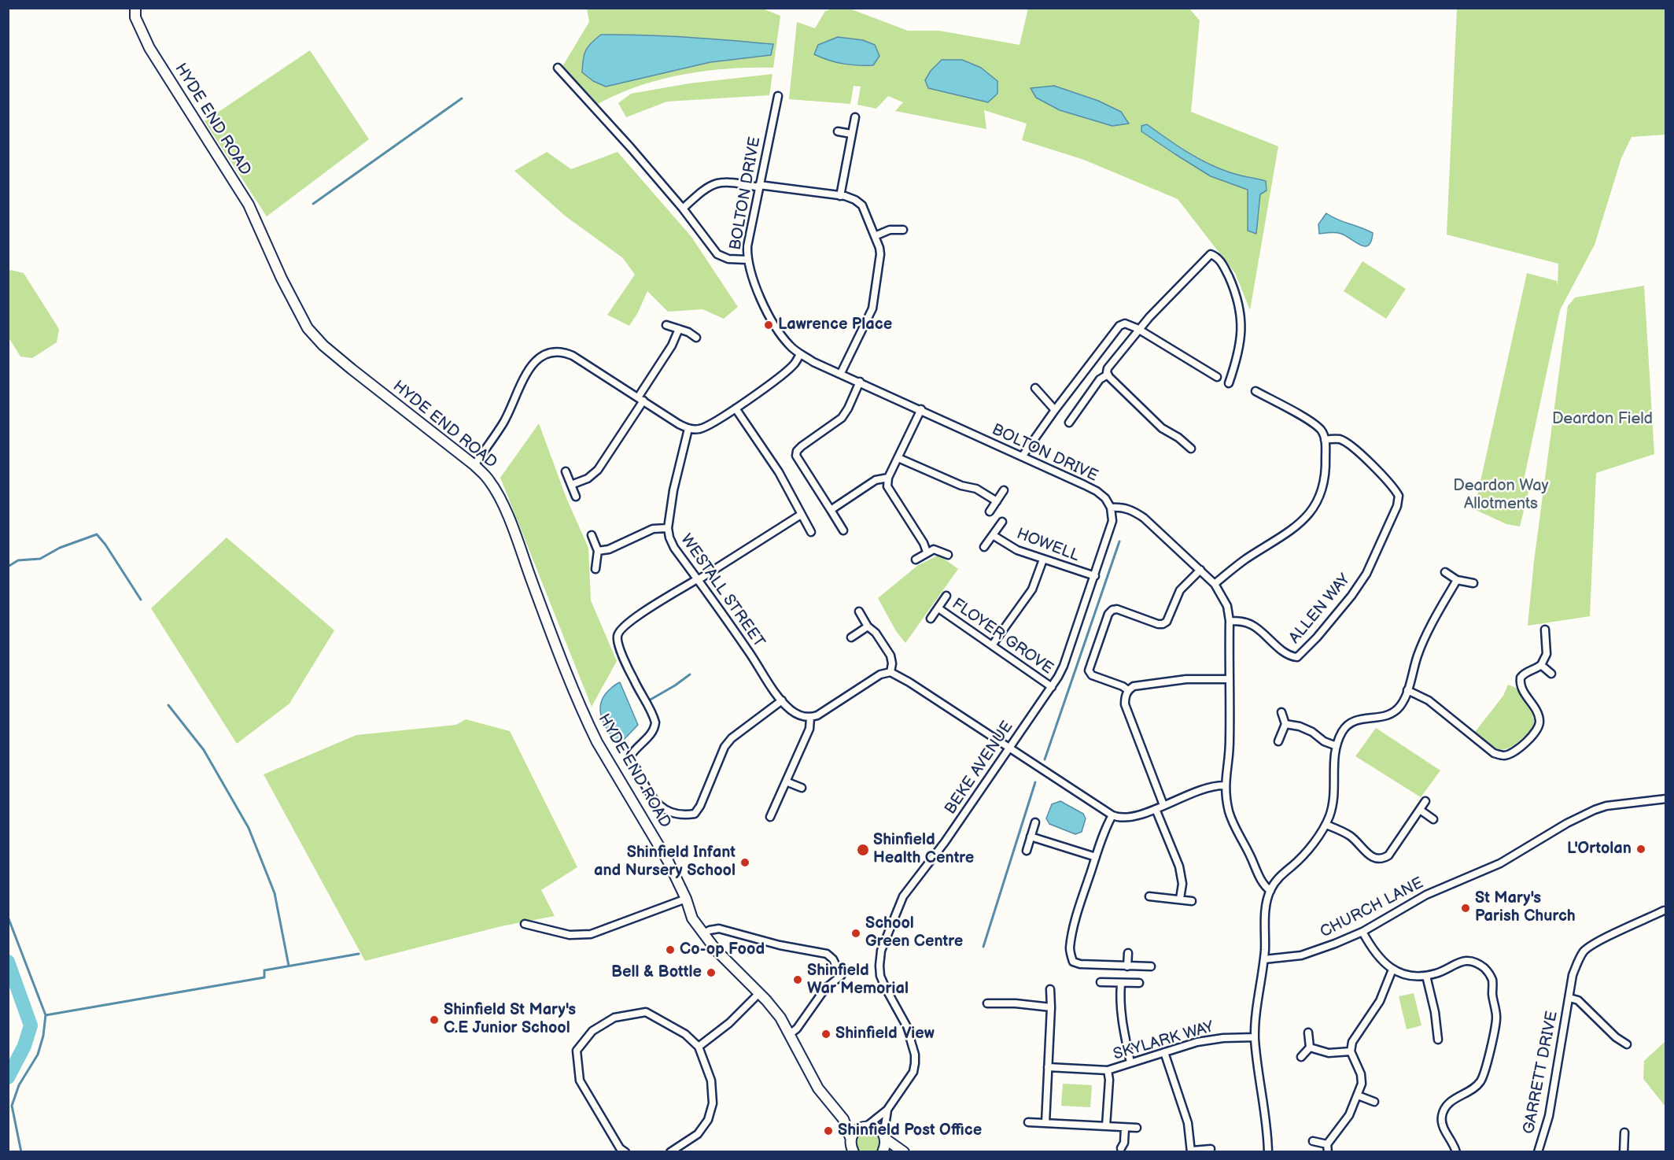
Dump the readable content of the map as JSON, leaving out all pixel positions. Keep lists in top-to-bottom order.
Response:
{
  "streets": {
    "main road": ["HYDE END ROAD"],
    "street": [
      "BOLTON DRIVE",
      "HOWELL",
      "WESTALL STREET",
      "ALLEN WAY",
      "FLOYER GROVE",
      "BEKE AVENUE",
      "CHURCH LANE",
      "SKYLARK WAY",
      "GARRETT DRIVE"
    ]
  },
  "crossings": [
    ["BOLTON DRIVE", "BEKE AVENUE"],
    ["HOWELL", "BEKE AVENUE"],
    ["FLOYER GROVE", "BEKE AVENUE"]
  ],
  "parks": ["Deardon Field", "Deardon Way Allotments"],
  "places": [
    "Lawrence Place",
    "L'Ortolan",
    "Shinfield Health Centre",
    "Shinfield Infant and Nursery School",
    "St Mary's Parish Church",
    "School Green Centre",
    "Co-op Food",
    "Bell & Bottle",
    "Shinfield War Memorial",
    "Shinfield St Mary's C.E Junior School",
    "Shinfield View",
    "Shinfield Post Office"
  ]
}
